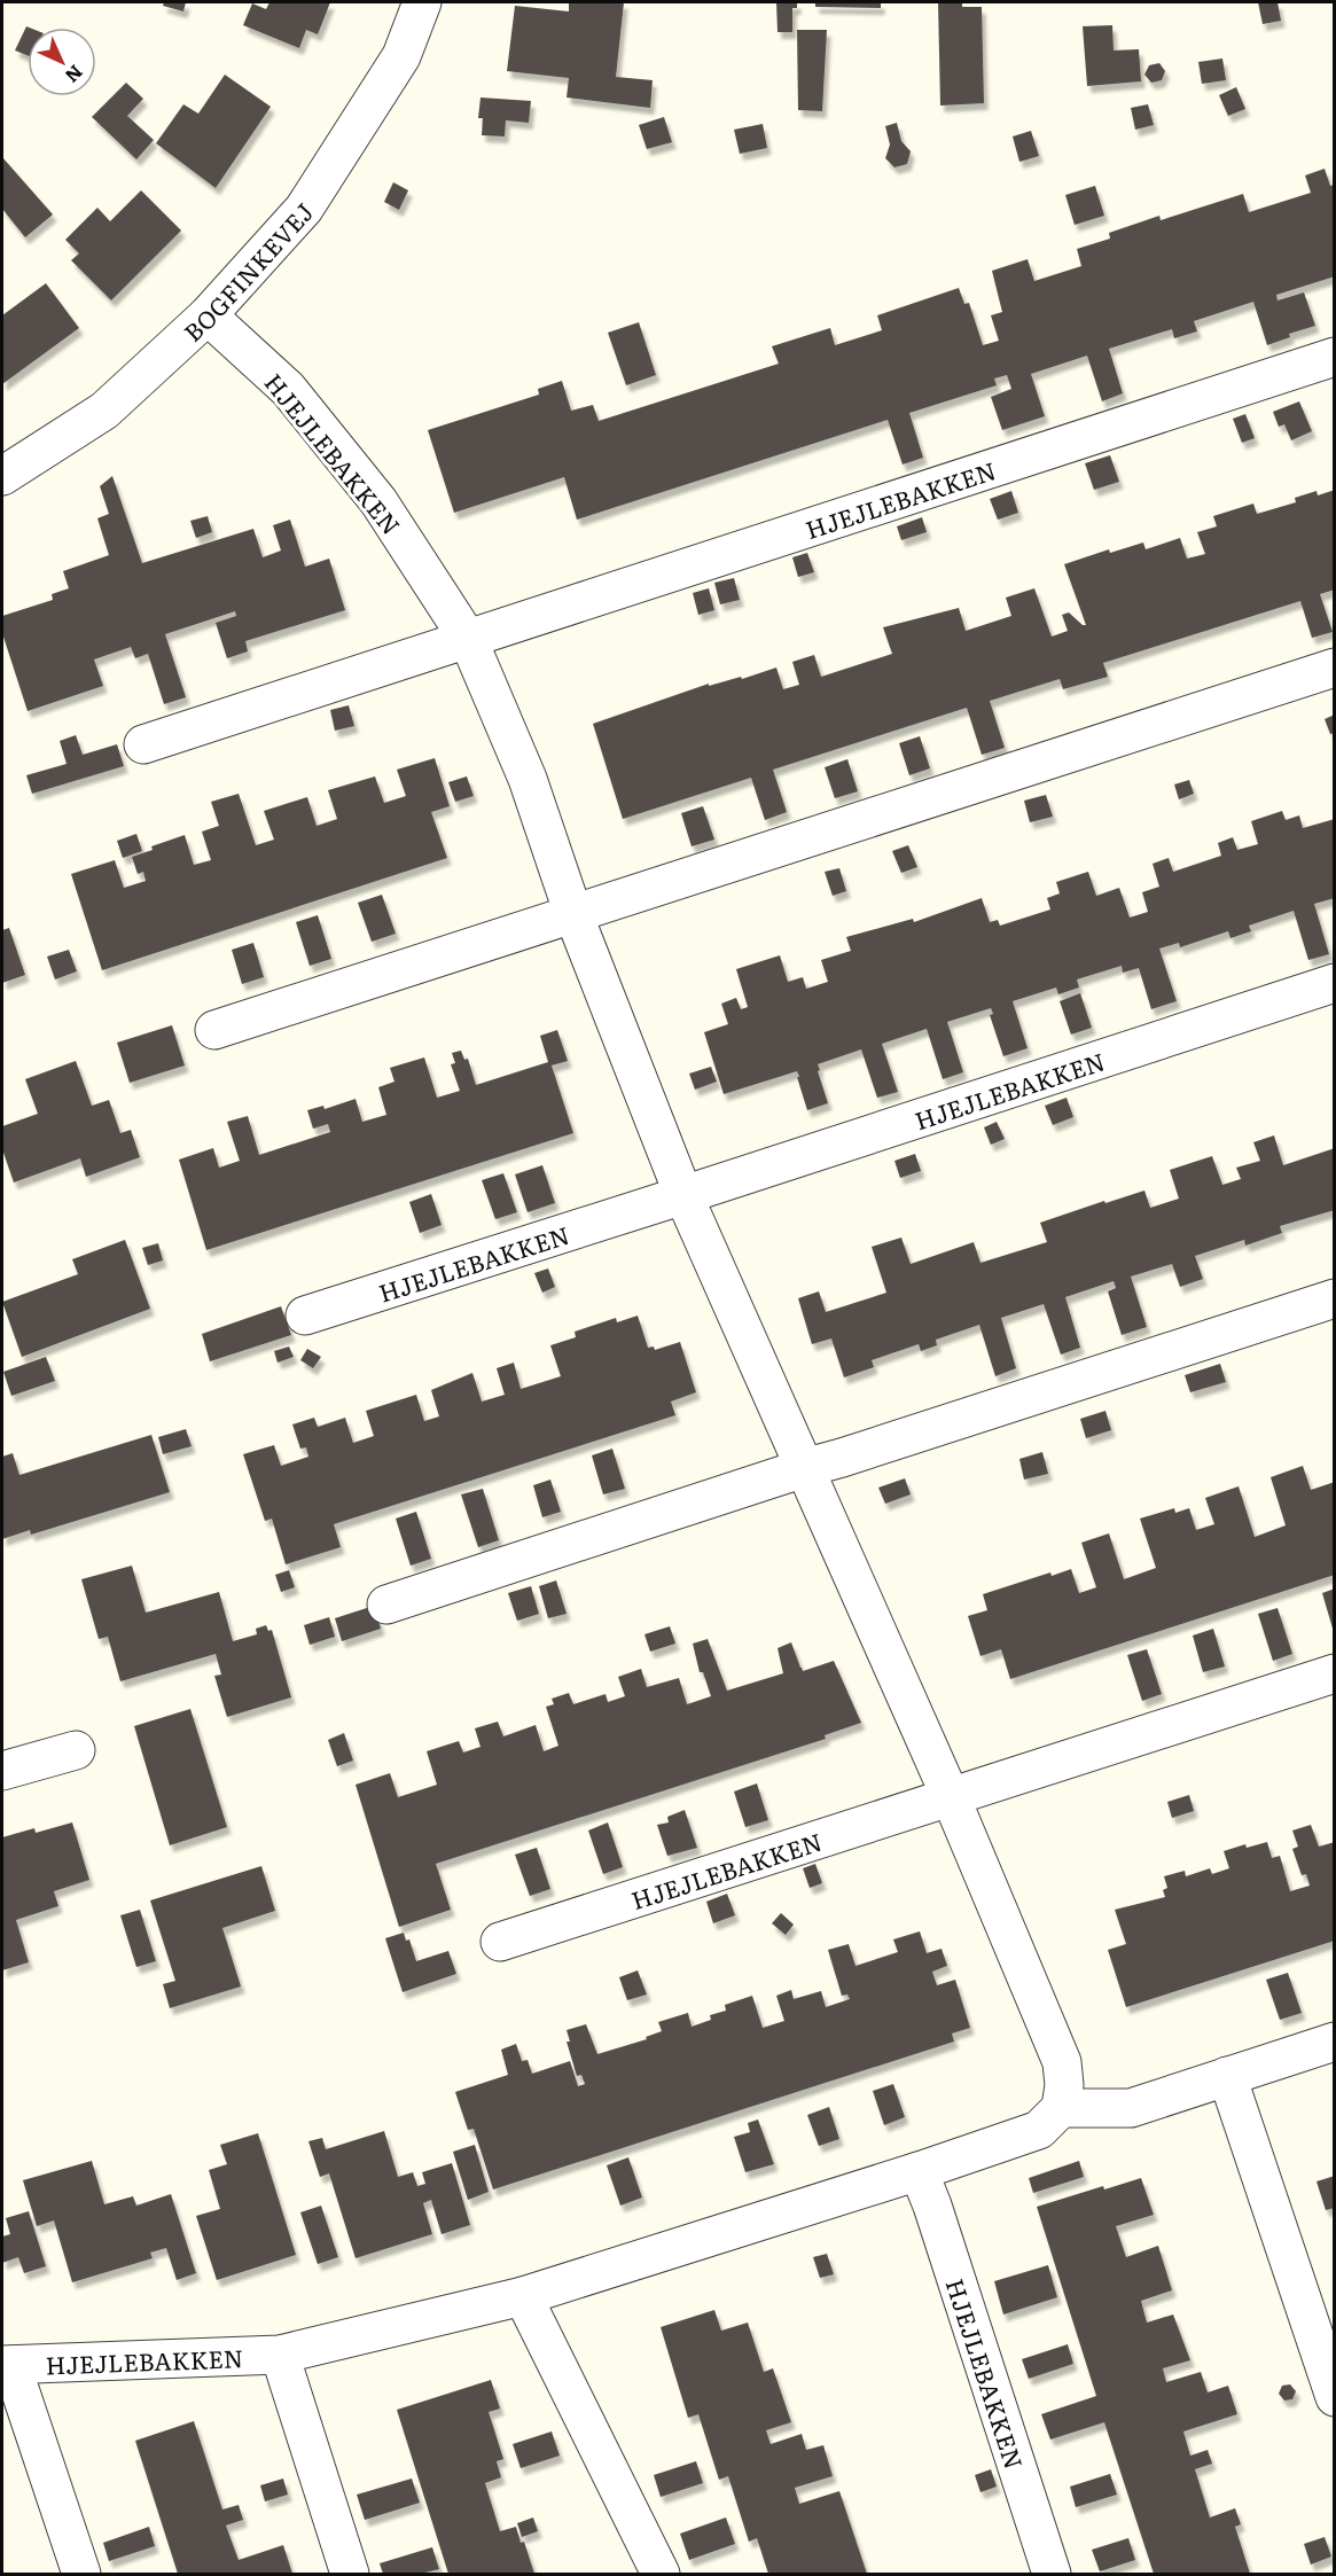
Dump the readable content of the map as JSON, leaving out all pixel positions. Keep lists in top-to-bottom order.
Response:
{
  "streets": {
    "street": ["BOGFINKEVEJ", "HJEJLEBAKKEN"]
  },
  "crossings": [
    ["BOGFINKEVEJ", "HJEJLEBAKKEN"]
  ],
  "north": "bottom right"
}
